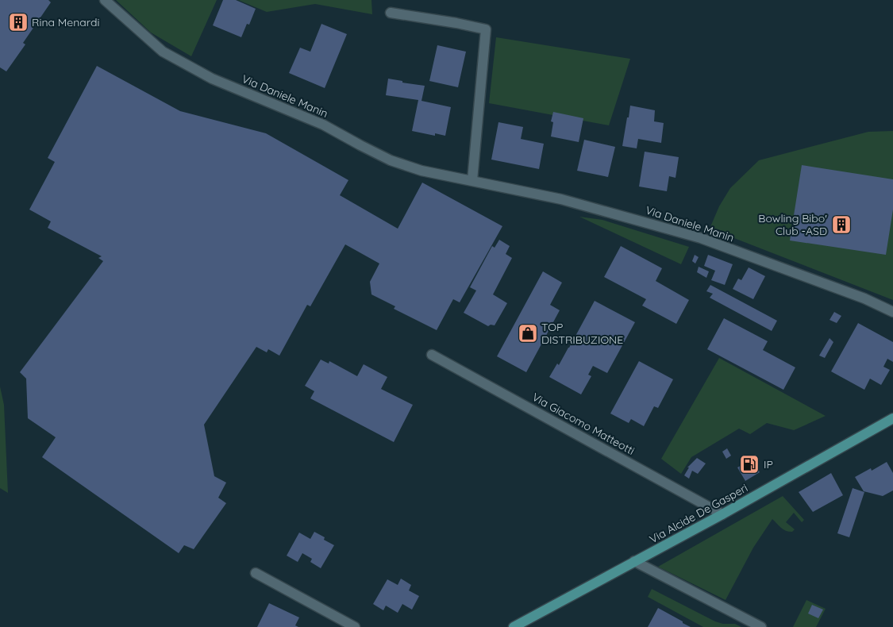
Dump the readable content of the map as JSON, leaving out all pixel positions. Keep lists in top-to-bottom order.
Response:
{
  "streets": {
    "main road": ["Via Alcide De Gasperi"],
    "street": ["Via Daniele Manin", "Via Giacomo Matteotti"]
  },
  "crossings": [
    ["Via Giacomo Matteotti", "Via Alcide De Gasperi"]
  ],
  "places": {
    "building": ["Rina Menardi", "Bowling Bibo' Club -ASD"],
    "shop": ["TOP DISTRIBUZIONE"],
    "fuel station": ["IP"]
  }
}
